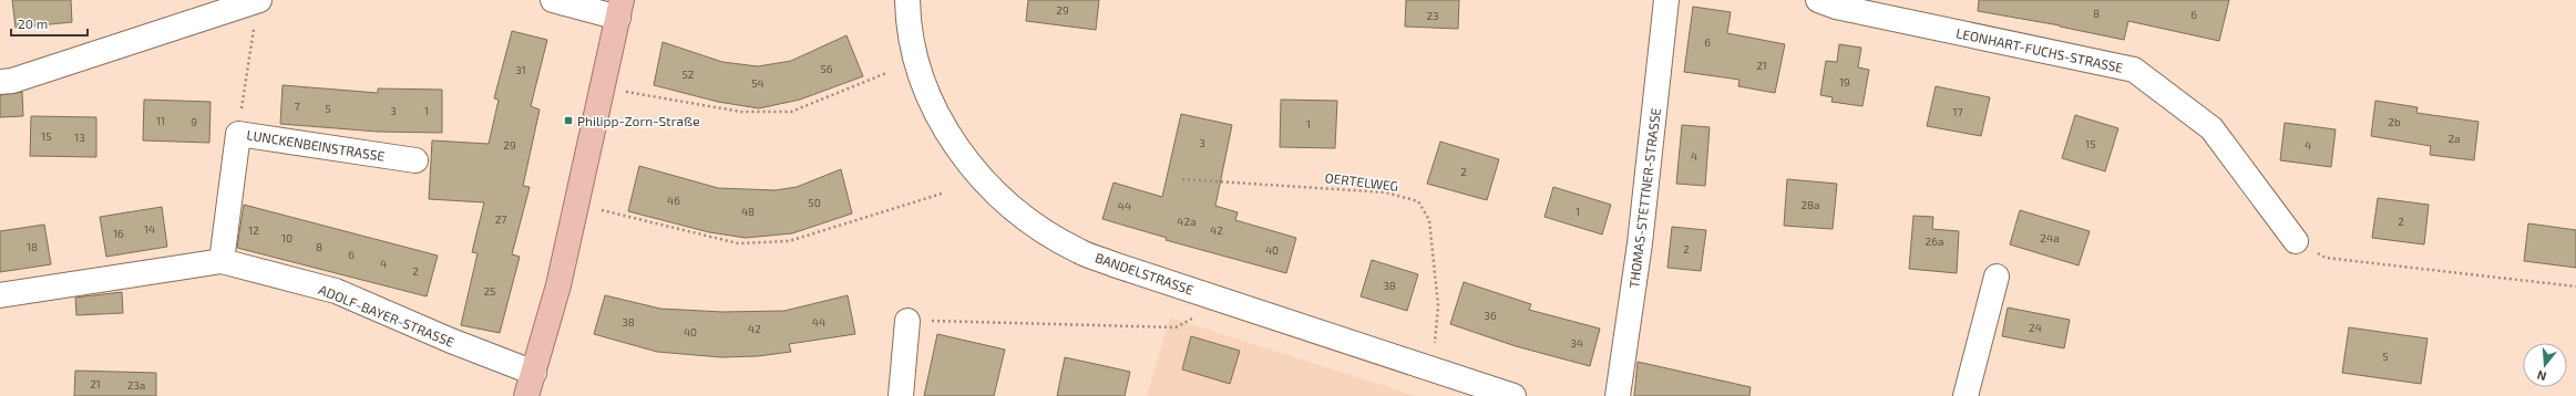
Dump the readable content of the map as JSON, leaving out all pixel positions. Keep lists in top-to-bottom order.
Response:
{
  "streets": {
    "street": [
      "LEONHART-FUCHS-STRASSE",
      "LUNCKENBEINSTRASSE",
      "THOMAS-STETTNER-STRASSE",
      "BANDELSTRASSE",
      "ADOLF-BAYER-STRASSE"
    ],
    "path": ["OERTELWEG"]
  },
  "crossings": [
    ["LUNCKENBEINSTRASSE", "ADOLF-BAYER-STRASSE"],
    ["OERTELWEG", "BANDELSTRASSE"]
  ],
  "places": {
    "transit": ["Philipp-Zorn-Straße"]
  },
  "house_numbers": [
    "29",
    "8",
    "6",
    "23",
    "6",
    "21",
    "56",
    "31",
    "52",
    "19",
    "54",
    "7",
    "5",
    "3",
    "1",
    "17",
    "11",
    "9",
    "2b",
    "1",
    "15",
    "13",
    "2a",
    "3",
    "15",
    "29",
    "4",
    "4",
    "2",
    "46",
    "50",
    "28a",
    "44",
    "48",
    "1",
    "27",
    "42a",
    "2",
    "14",
    "12",
    "42",
    "16",
    "10",
    "24a",
    "26a",
    "18",
    "8",
    "2",
    "40",
    "6",
    "4",
    "2",
    "38",
    "25",
    "36",
    "38",
    "44",
    "24",
    "42",
    "40",
    "34",
    "5",
    "21",
    "23a"
  ],
  "scale_bar": "20 m",
  "north": "bottom"
}
